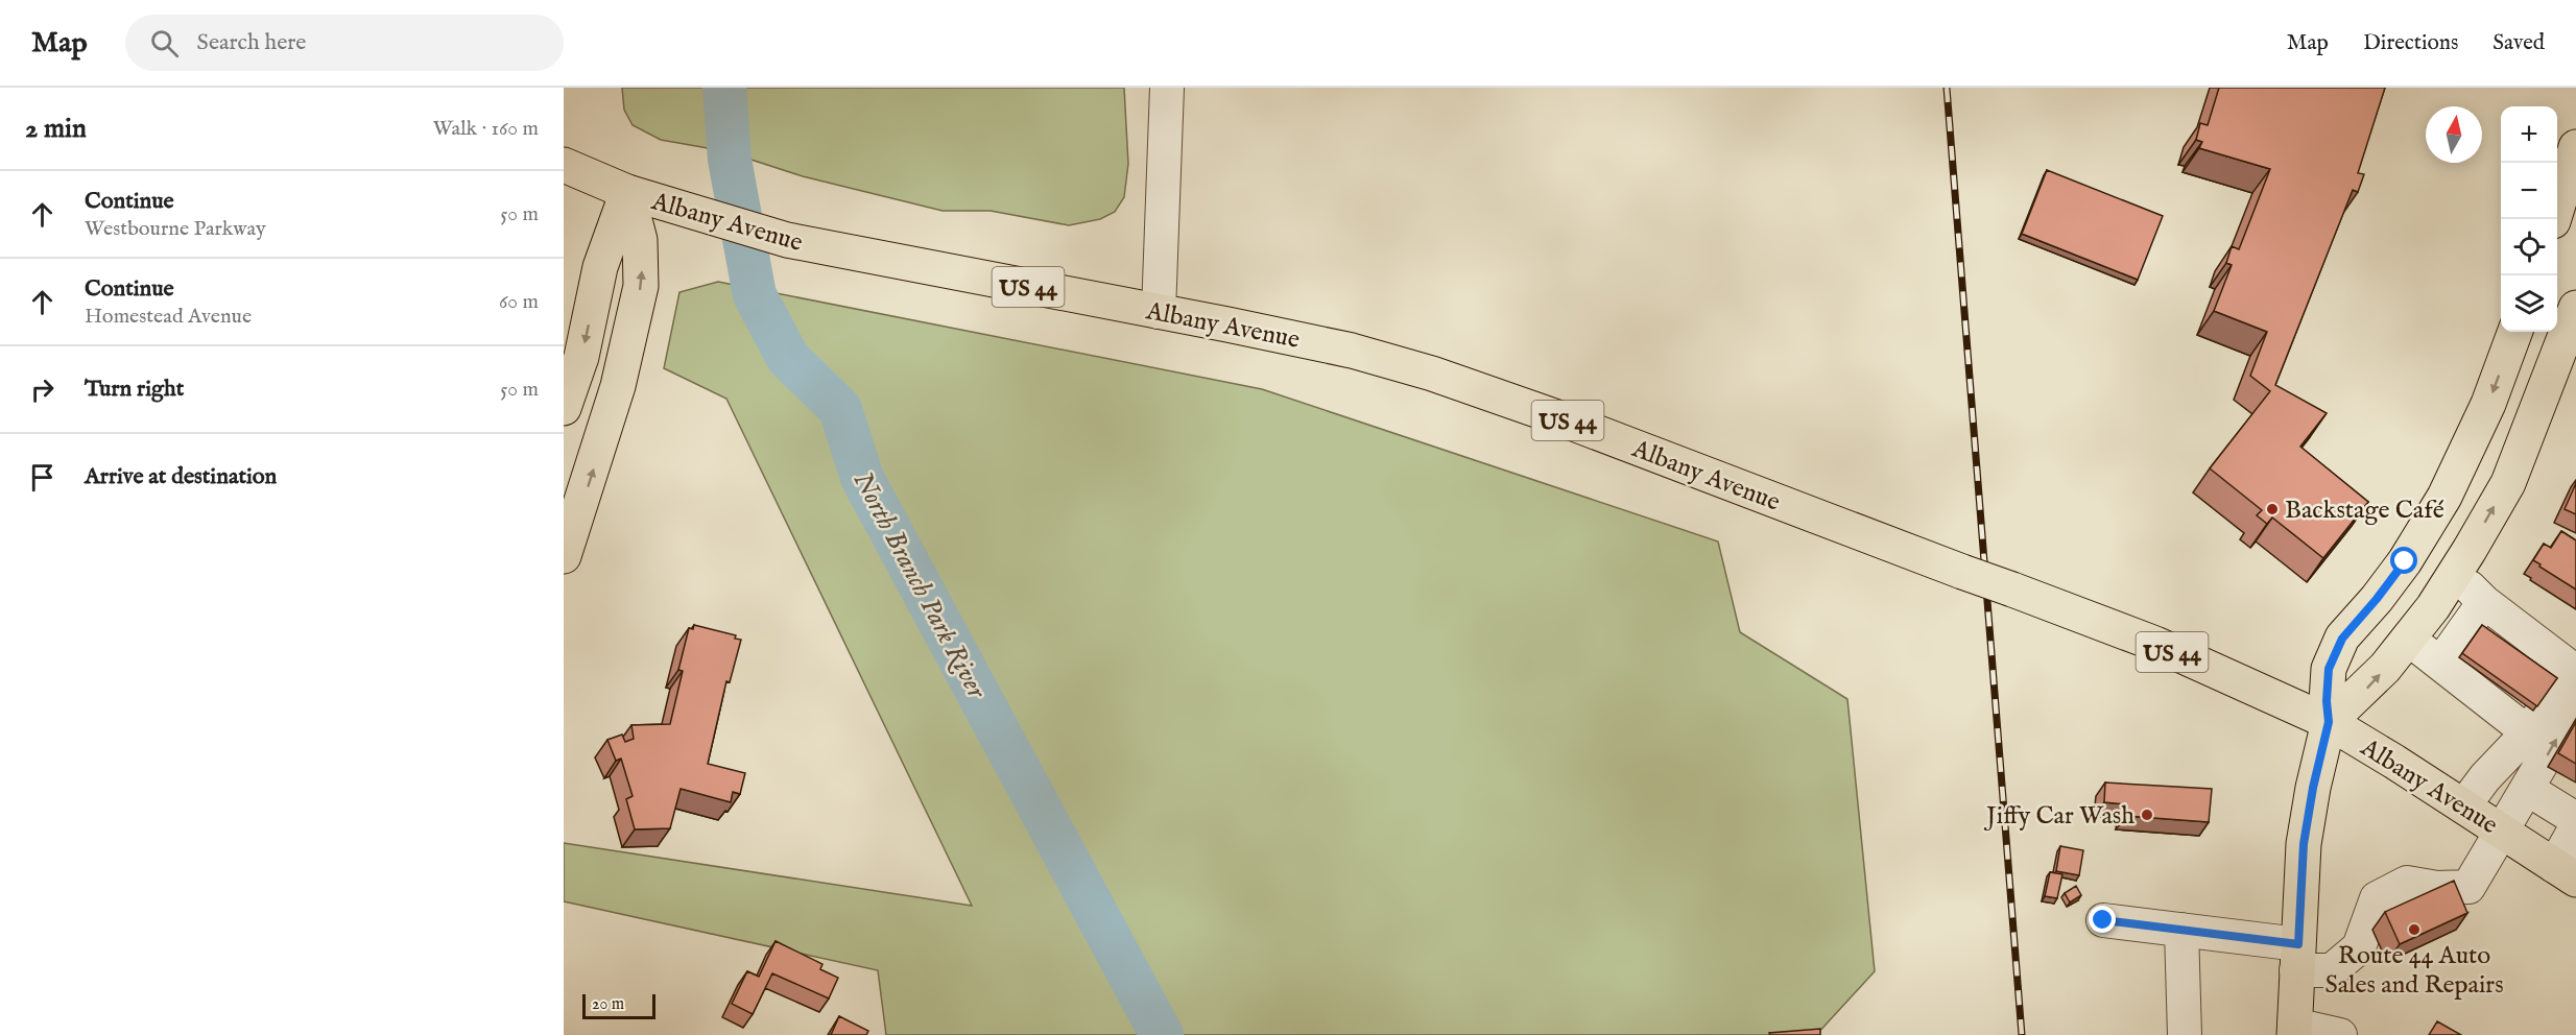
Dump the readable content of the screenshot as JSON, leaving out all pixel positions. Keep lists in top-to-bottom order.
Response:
{
  "streets": {
    "main road": ["Albany Avenue", "US 44"]
  },
  "water": ["North Branch Park River"],
  "places": ["Backstage Café", "Jiffy Car Wash", "Route 44 Auto Sales and Repairs"],
  "scale_bar": "20 m",
  "north": "top",
  "page": {
    "header": "Map",
    "search": "Search here",
    "nav": ["Map", "Directions", "Saved"],
    "heading": ["2 min", "Walk · 160 m"],
    "map_buttons": ["+", "−"],
    "list": [
      ["Continue", "Westbourne Parkway", "50 m"],
      ["Continue", "Homestead Avenue", "60 m"],
      ["Turn right", "50 m"],
      "Arrive at destination"
    ],
    "scale": "20 m"
  }
}
